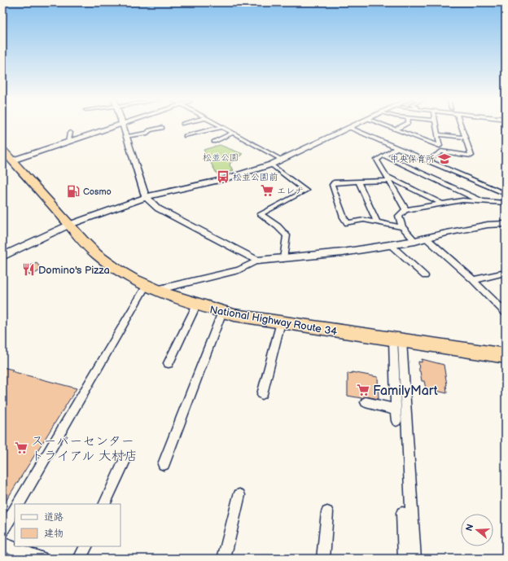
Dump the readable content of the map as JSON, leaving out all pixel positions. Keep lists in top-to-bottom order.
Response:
{
  "streets": {
    "highway": ["National Highway Route 34"]
  },
  "parks": ["松並公園"],
  "places": {
    "school or university": ["中央保育所"],
    "bus stop": ["松並公園前"],
    "supermarket": ["エレナ", "FamilyMart", "スーパーセンター トライアル 大村店"],
    "fuel station": ["Cosmo"],
    "restaurant": ["Domino's Pizza"]
  },
  "legend": ["道路", "建物"],
  "north": "left"
}
